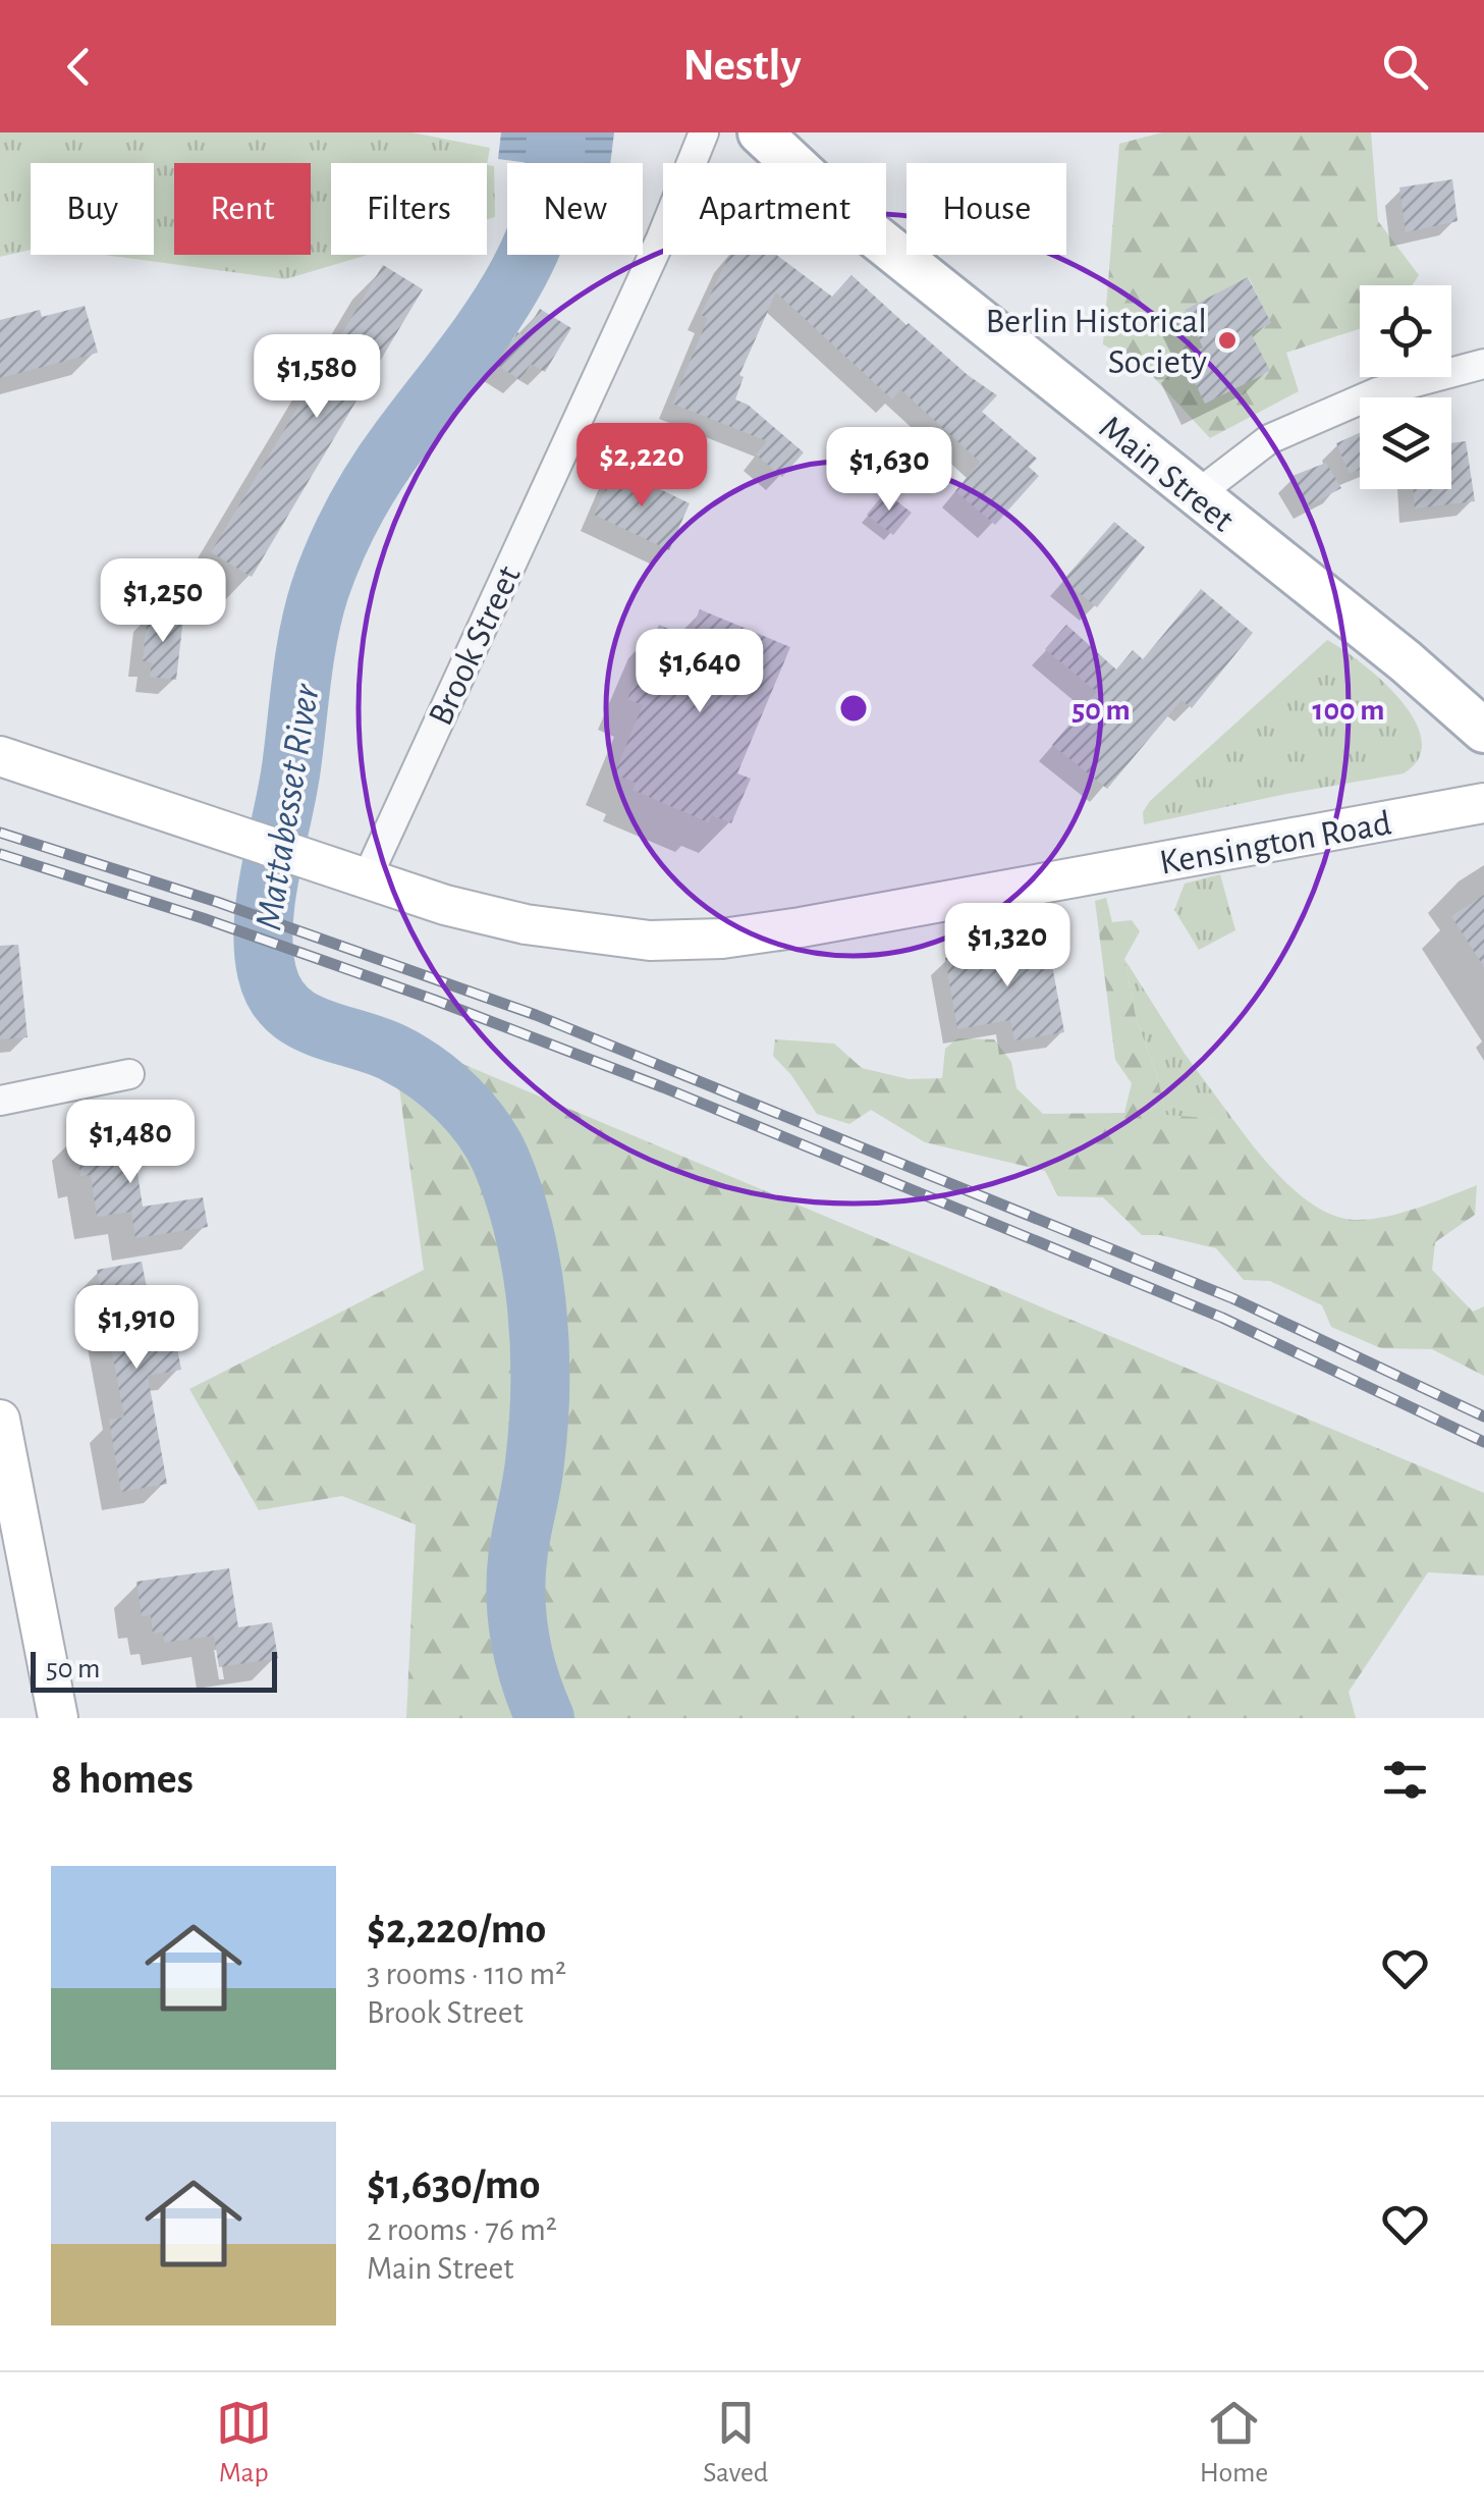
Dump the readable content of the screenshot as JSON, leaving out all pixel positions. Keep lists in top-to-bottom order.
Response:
{
  "streets": {
    "main road": ["Main Street"],
    "street": ["Brook Street", "Kensington Road"]
  },
  "crossings": [
    ["Brook Street", "Kensington Road"]
  ],
  "water": ["Mattabesset River"],
  "places": ["Berlin Historical Society"],
  "scale_bar": "50 m",
  "page": {
    "header": "Nestly",
    "chip": [
      "Buy",
      "Rent",
      "Filters",
      "New",
      "Apartment",
      "House"
    ],
    "price": [
      "$1,580",
      "$2,220",
      "$1,630",
      "$1,250",
      "$1,640",
      "$1,320",
      "$1,480",
      "$1,910"
    ],
    "scale": "50 m",
    "heading": "8 homes",
    "list": [
      {
        "name": "$2,220/mo",
        "note": "3 rooms · 110 m² · Brook Street"
      },
      {
        "name": "$1,630/mo",
        "note": "2 rooms · 76 m² · Main Street"
      }
    ],
    "tabs": ["Map", "Saved", "Home"]
  },
  "rings": ["50 m", "100 m"]
}
